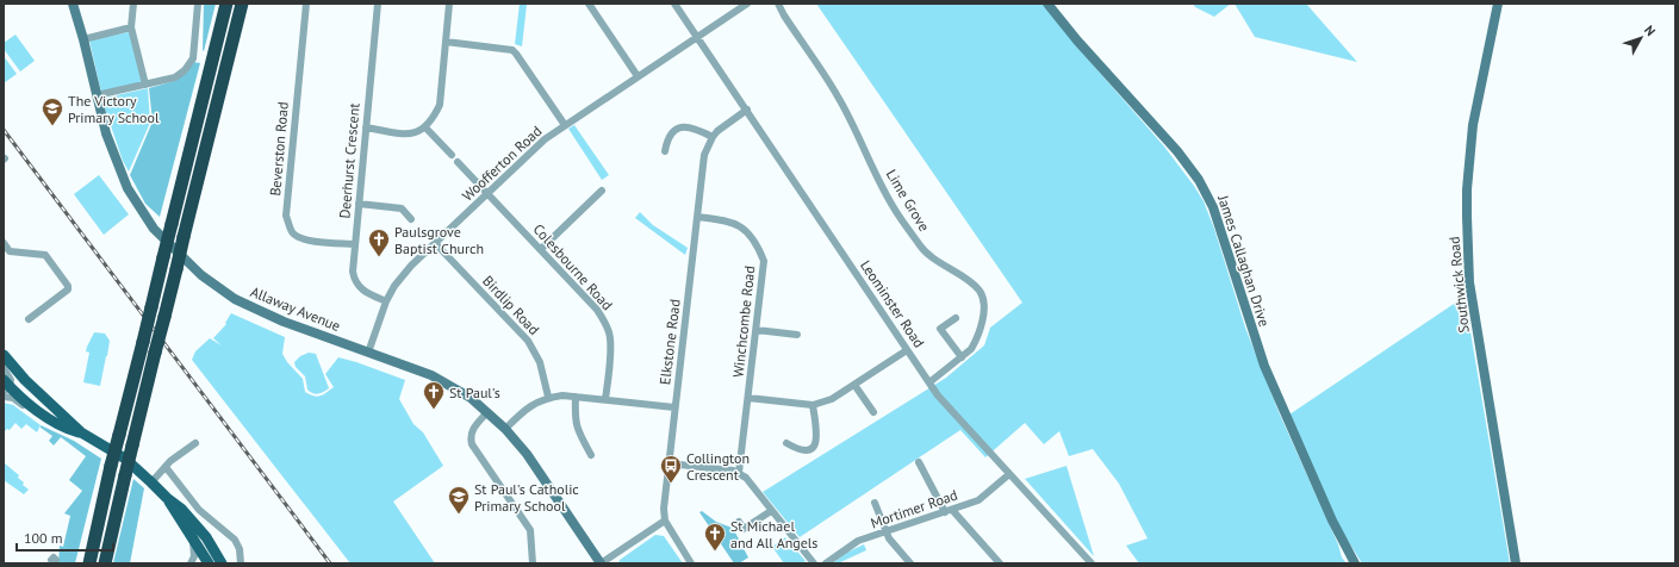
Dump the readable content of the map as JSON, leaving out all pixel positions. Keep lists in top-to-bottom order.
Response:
{
  "streets": {
    "street": [
      "Beverston Road",
      "Deerhurst Crescent",
      "Woofferton Road",
      "Lime Grove",
      "James Callaghan Drive",
      "Colesbourne Road",
      "Southwick Road",
      "Leominster Road",
      "Birdlip Road",
      "Allaway Avenue",
      "Winchcombe Road",
      "Elkstone Road",
      "Mortimer Road"
    ]
  },
  "crossings": [
    ["Beverston Road", "Deerhurst Crescent"],
    ["Deerhurst Crescent", "Woofferton Road"],
    ["Woofferton Road", "Colesbourne Road"],
    ["Woofferton Road", "Leominster Road"],
    ["Woofferton Road", "Birdlip Road"],
    ["Woofferton Road", "Allaway Avenue"],
    ["Lime Grove", "Leominster Road"],
    ["Leominster Road", "Elkstone Road"],
    ["Leominster Road", "Mortimer Road"],
    ["Winchcombe Road", "Elkstone Road"]
  ],
  "places": {
    "school or university": ["The Victory Primary School", "St Paul's Catholic Primary School"],
    "church": ["Paulsgrove Baptist Church", "St Paul's", "St Michael and All Angels"],
    "bus stop": ["Collington Crescent"]
  },
  "scale_bar": "100 m",
  "north": "top right"
}
